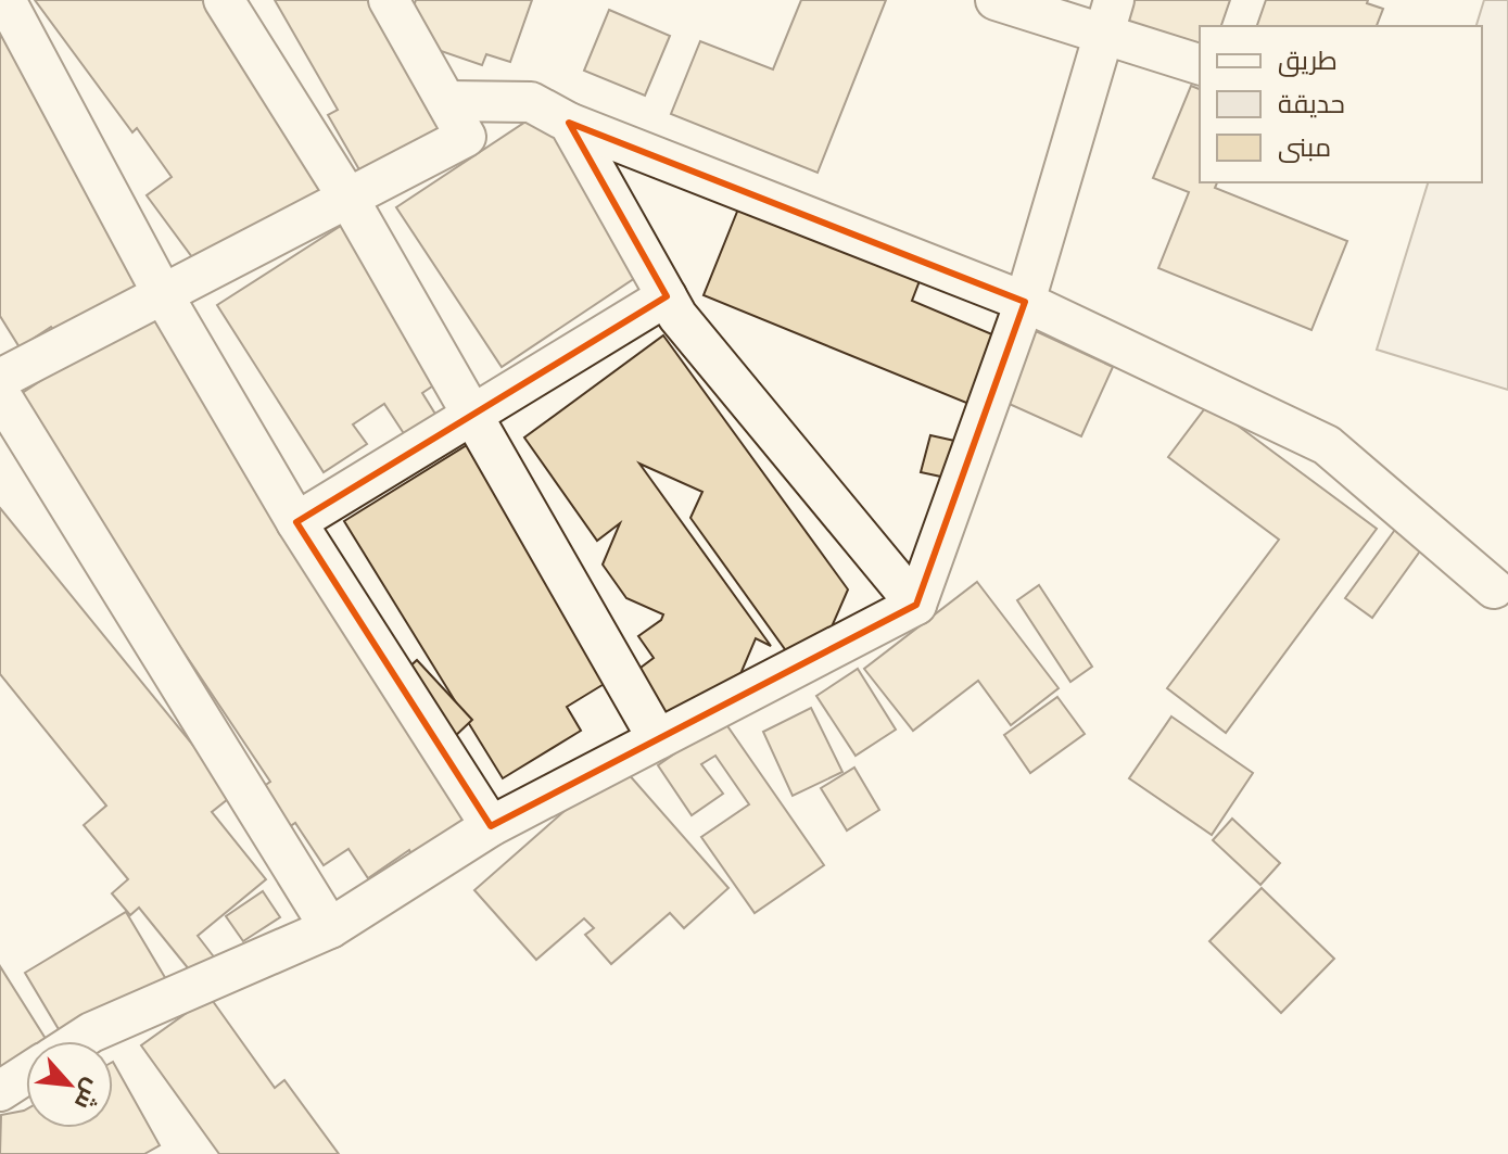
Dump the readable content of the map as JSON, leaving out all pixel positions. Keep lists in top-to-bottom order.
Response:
{
  "legend": ["طريق", "حديقة", "مبنى"],
  "north": "bottom right"
}
